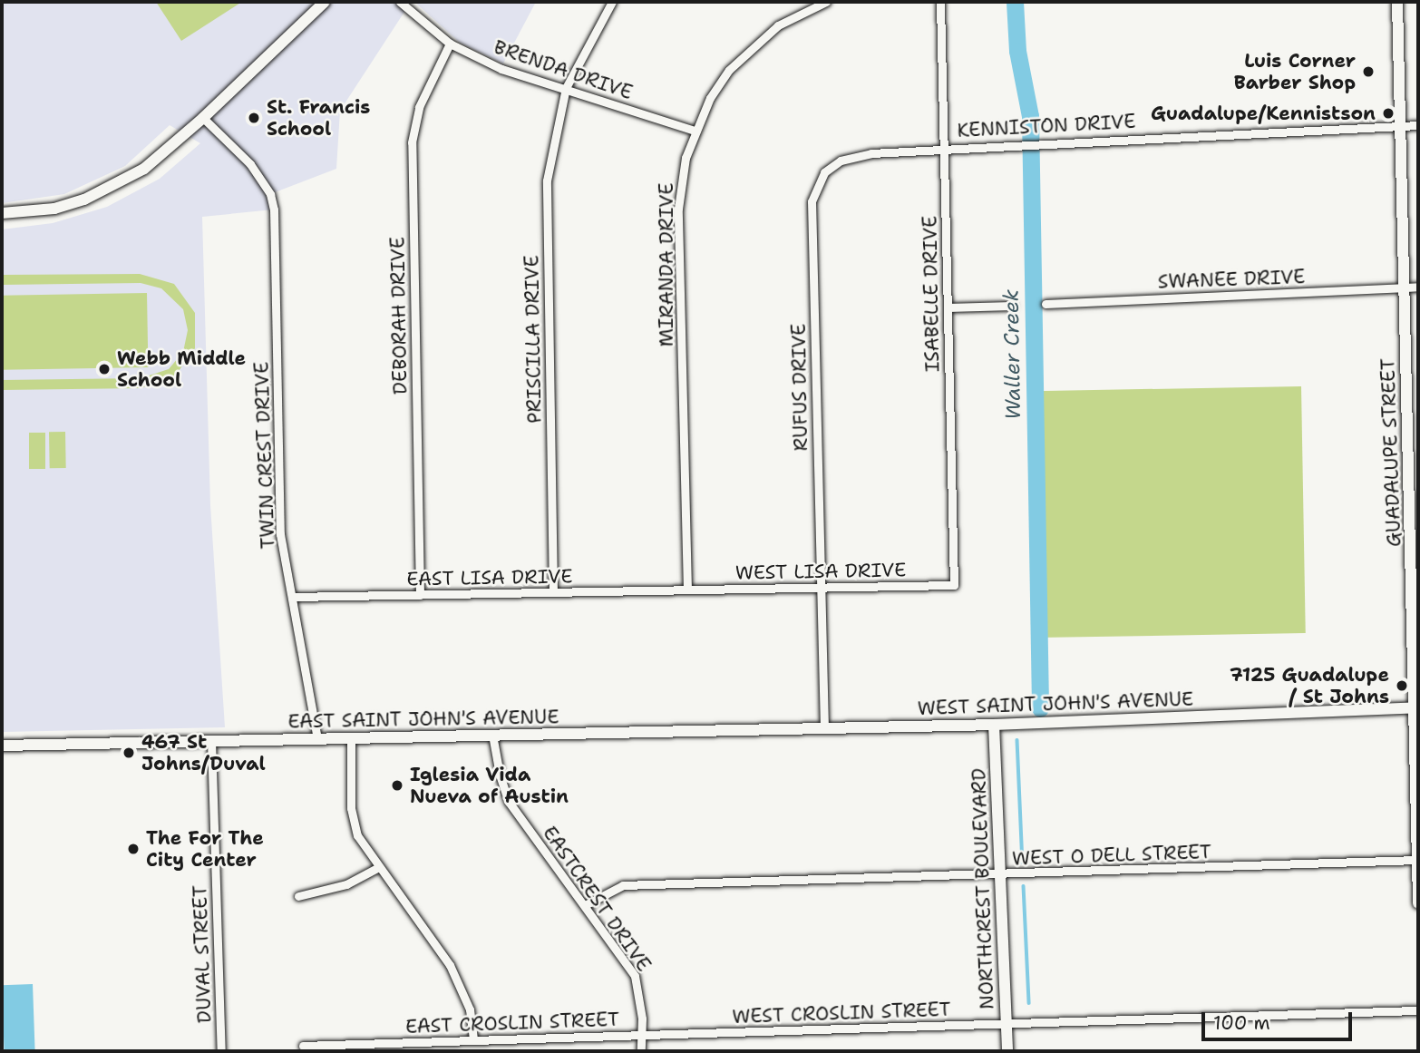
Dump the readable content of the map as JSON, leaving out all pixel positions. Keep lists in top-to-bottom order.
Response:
{
  "streets": {
    "street": [
      "BRENDA DRIVE",
      "KENNISTON DRIVE",
      "MIRANDA DRIVE",
      "SWANEE DRIVE",
      "ISABELLE DRIVE",
      "DEBORAH DRIVE",
      "PRISCILLA DRIVE",
      "RUFUS DRIVE",
      "GUADALUPE STREET",
      "TWIN CREST DRIVE",
      "WEST LISA DRIVE",
      "EAST LISA DRIVE",
      "WEST SAINT JOHN'S AVENUE",
      "EAST SAINT JOHN'S AVENUE",
      "WEST O DELL STREET",
      "NORTHCREST BOULEVARD",
      "EASTCREST DRIVE",
      "DUVAL STREET",
      "WEST CROSLIN STREET",
      "EAST CROSLIN STREET"
    ]
  },
  "crossings": [
    ["BRENDA DRIVE", "MIRANDA DRIVE"],
    ["BRENDA DRIVE", "DEBORAH DRIVE"],
    ["BRENDA DRIVE", "PRISCILLA DRIVE"],
    ["KENNISTON DRIVE", "ISABELLE DRIVE"],
    ["KENNISTON DRIVE", "RUFUS DRIVE"],
    ["KENNISTON DRIVE", "GUADALUPE STREET"],
    ["MIRANDA DRIVE", "WEST LISA DRIVE"],
    ["MIRANDA DRIVE", "EAST LISA DRIVE"],
    ["SWANEE DRIVE", "GUADALUPE STREET"],
    ["ISABELLE DRIVE", "RUFUS DRIVE"],
    ["ISABELLE DRIVE", "WEST LISA DRIVE"],
    ["DEBORAH DRIVE", "EAST LISA DRIVE"],
    ["PRISCILLA DRIVE", "EAST LISA DRIVE"],
    ["RUFUS DRIVE", "WEST LISA DRIVE"],
    ["RUFUS DRIVE", "WEST SAINT JOHN'S AVENUE"],
    ["GUADALUPE STREET", "WEST SAINT JOHN'S AVENUE"],
    ["GUADALUPE STREET", "WEST O DELL STREET"],
    ["TWIN CREST DRIVE", "EAST LISA DRIVE"],
    ["TWIN CREST DRIVE", "EAST SAINT JOHN'S AVENUE"],
    ["WEST LISA DRIVE", "EAST LISA DRIVE"],
    ["WEST SAINT JOHN'S AVENUE", "EAST SAINT JOHN'S AVENUE"],
    ["WEST SAINT JOHN'S AVENUE", "NORTHCREST BOULEVARD"],
    ["EAST SAINT JOHN'S AVENUE", "EASTCREST DRIVE"],
    ["EAST SAINT JOHN'S AVENUE", "DUVAL STREET"],
    ["WEST O DELL STREET", "NORTHCREST BOULEVARD"],
    ["WEST O DELL STREET", "EASTCREST DRIVE"],
    ["NORTHCREST BOULEVARD", "WEST CROSLIN STREET"],
    ["EASTCREST DRIVE", "EAST CROSLIN STREET"],
    ["WEST CROSLIN STREET", "EAST CROSLIN STREET"]
  ],
  "water": ["Waller Creek"],
  "places": [
    "Luis Corner Barber Shop",
    "Guadalupe/Kennistson",
    "St. Francis School",
    "Webb Middle School",
    "7125 Guadalupe / St Johns",
    "467 St Johns/Duval",
    "Iglesia Vida Nueva of Austin",
    "The For The City Center"
  ],
  "scale_bar": "100 m"
}
